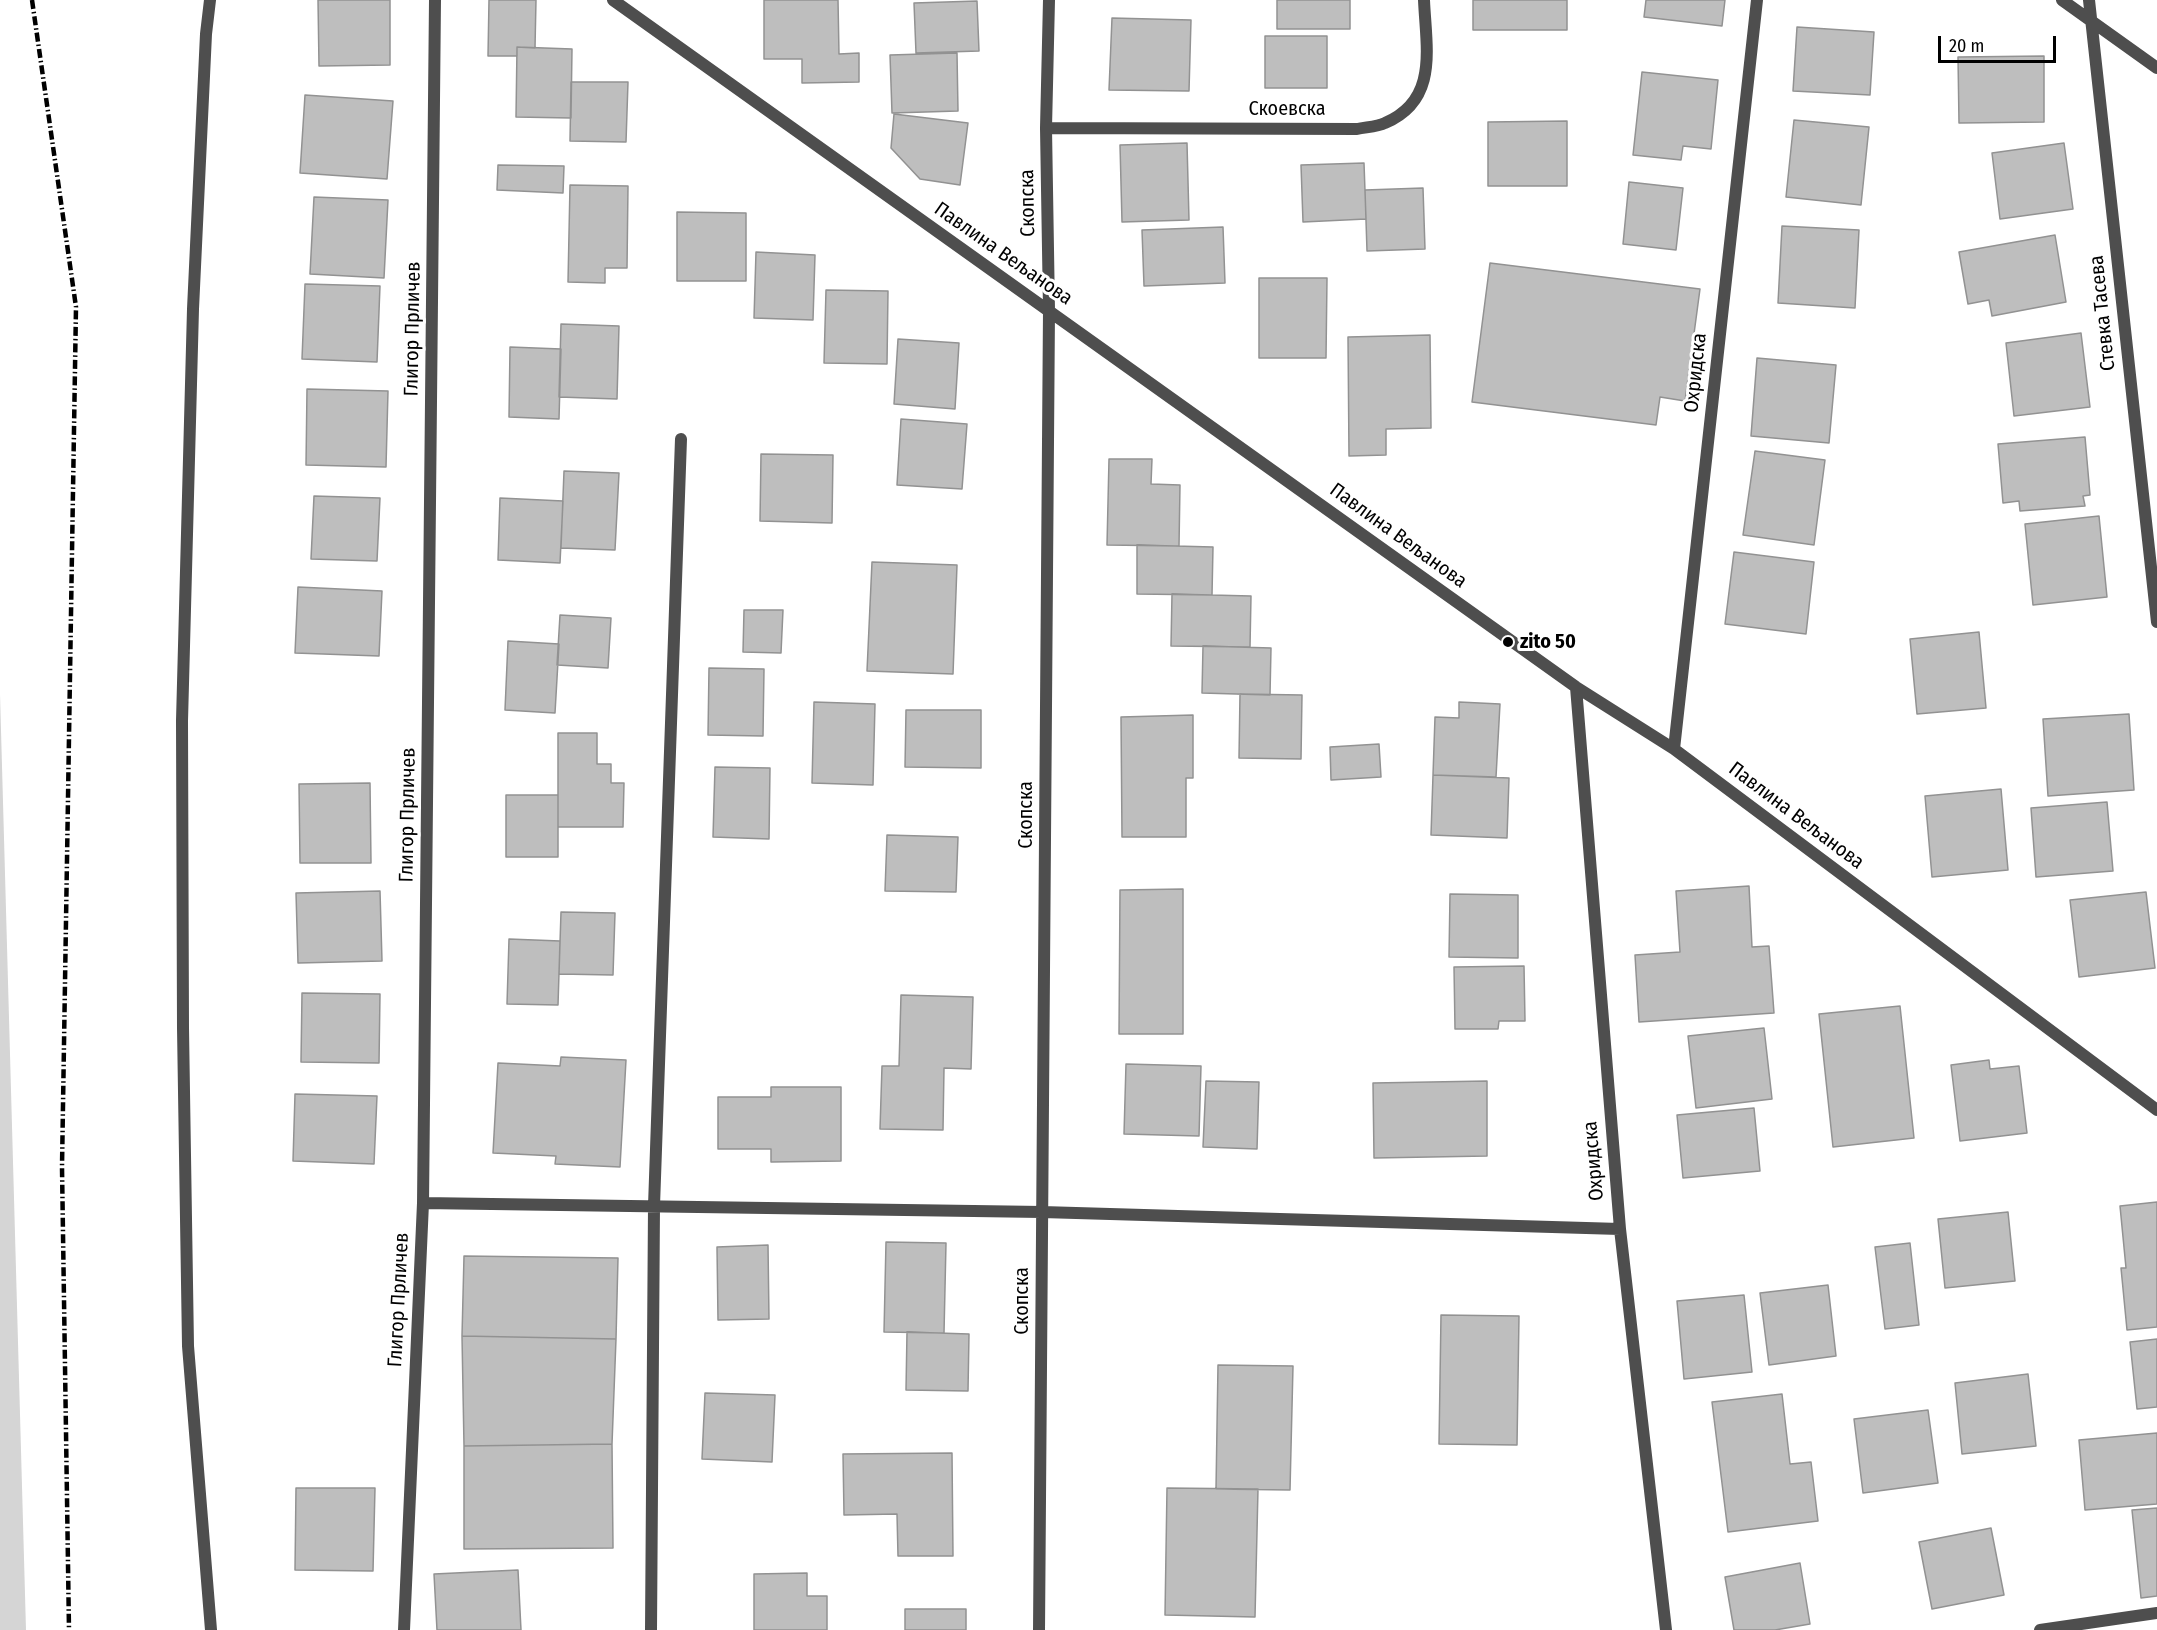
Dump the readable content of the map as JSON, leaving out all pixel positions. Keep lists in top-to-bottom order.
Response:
{
  "streets": {
    "street": [
      "Скоевска",
      "Скопска",
      "Павлина Вељанова",
      "Стевка Тасева",
      "Глигор Прличев",
      "Охридска"
    ]
  },
  "crossings": [
    ["Скоевска", "Скопска"],
    ["Скопска", "Павлина Вељанова"],
    ["Павлина Вељанова", "Охридска"]
  ],
  "places": ["zito 50"],
  "scale_bar": "20 m"
}
